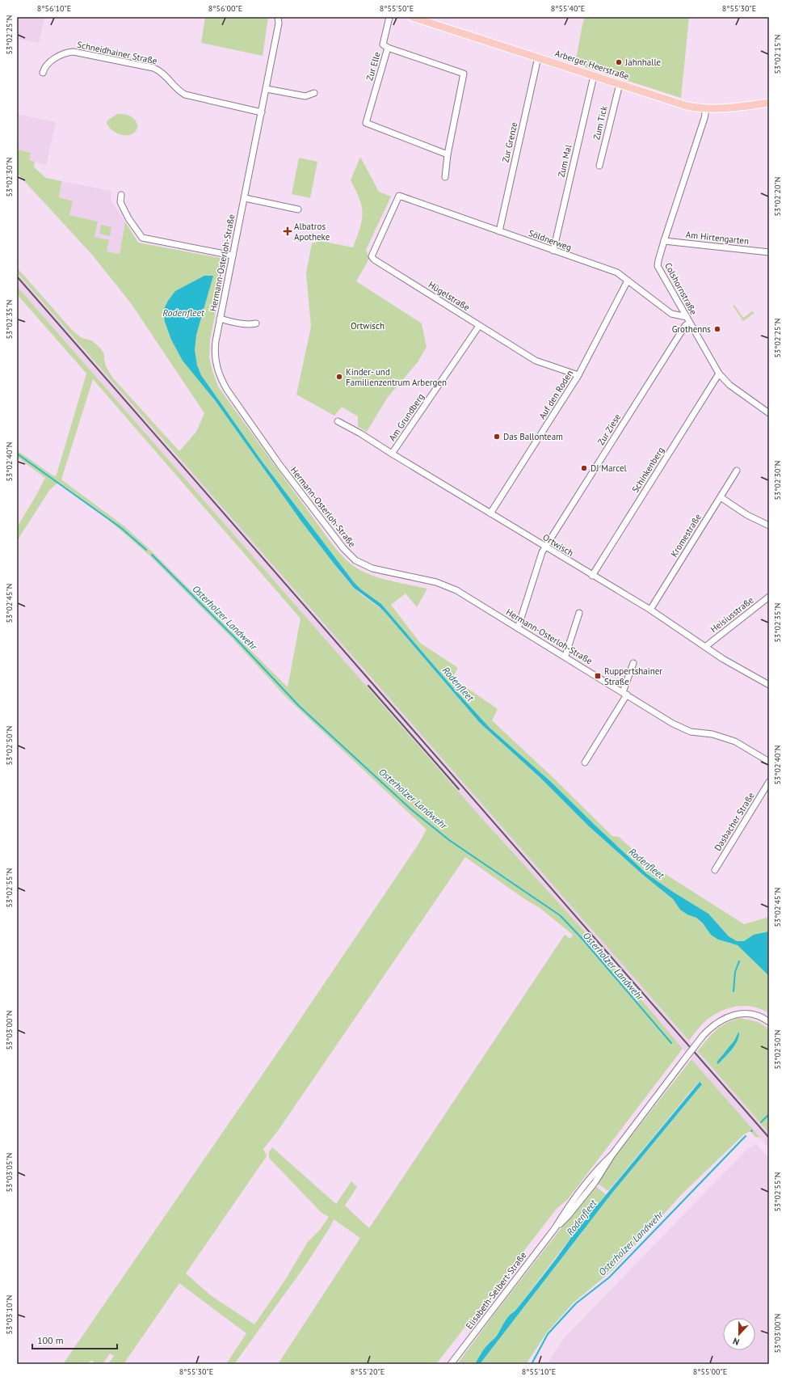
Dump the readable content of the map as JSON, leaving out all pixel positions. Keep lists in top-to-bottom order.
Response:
{
  "streets": {
    "main road": ["Arberger Heerstraße"],
    "street": [
      "Schneidhainer Straße",
      "Zur Elle",
      "Zum Tick",
      "Zur Grenze",
      "Zum Mal",
      "Am Hirtengarten",
      "Söldnerweg",
      "Hermann-Osterloh-Straße",
      "Colshornstraße",
      "Hügelstraße",
      "Auf den Roden",
      "Am Grundberg",
      "Zur Ziese",
      "Schinkenberg",
      "Kromestraße",
      "Ortwisch",
      "Heisiusstraße",
      "Dasbacher Straße",
      "Elisabeth-Selbert-Straße"
    ]
  },
  "crossings": [
    ["Schneidhainer Straße", "Hermann-Osterloh-Straße"],
    ["Arberger Heerstraße", "Zum Tick"],
    ["Arberger Heerstraße", "Zur Grenze"],
    ["Arberger Heerstraße", "Zum Mal"],
    ["Arberger Heerstraße", "Colshornstraße"],
    ["Zur Grenze", "Söldnerweg"],
    ["Zum Mal", "Söldnerweg"],
    ["Am Hirtengarten", "Colshornstraße"],
    ["Söldnerweg", "Colshornstraße"],
    ["Söldnerweg", "Hügelstraße"],
    ["Söldnerweg", "Auf den Roden"],
    ["Söldnerweg", "Zur Ziese"],
    ["Hermann-Osterloh-Straße", "Zur Ziese"],
    ["Colshornstraße", "Zur Ziese"],
    ["Colshornstraße", "Schinkenberg"],
    ["Hügelstraße", "Auf den Roden"],
    ["Hügelstraße", "Am Grundberg"],
    ["Auf den Roden", "Ortwisch"],
    ["Am Grundberg", "Ortwisch"],
    ["Zur Ziese", "Ortwisch"],
    ["Schinkenberg", "Ortwisch"],
    ["Kromestraße", "Ortwisch"],
    ["Ortwisch", "Heisiusstraße"]
  ],
  "water": ["Rodenfleet", "Osterholzer Landwehr"],
  "parks": ["Ortwisch"],
  "places": {
    "other": [
      "Jahnhalle",
      "Grothenns",
      "Kinder- und Familienzentrum Arbergen",
      "Das Ballonteam",
      "DJ Marcel"
    ],
    "health": ["Albatros Apotheke"],
    "transit": ["Ruppertshainer Straße"]
  },
  "scale_bar": "100 m",
  "north": "bottom",
  "coordinates": [
    "8°56'10\"E",
    "8°56'00\"E",
    "8°55'50\"E",
    "8°55'40\"E",
    "8°55'30\"E",
    "53°02'25\"N",
    "53°02'15\"N",
    "53°02'30\"N",
    "53°02'20\"N",
    "53°02'35\"N",
    "53°02'40\"N",
    "53°02'45\"N",
    "53°02'50\"N",
    "53°02'55\"N",
    "53°03'00\"N",
    "53°03'05\"N",
    "53°03'10\"N",
    "8°55'20\"E",
    "8°55'10\"E",
    "8°55'00\"E"
  ]
}
